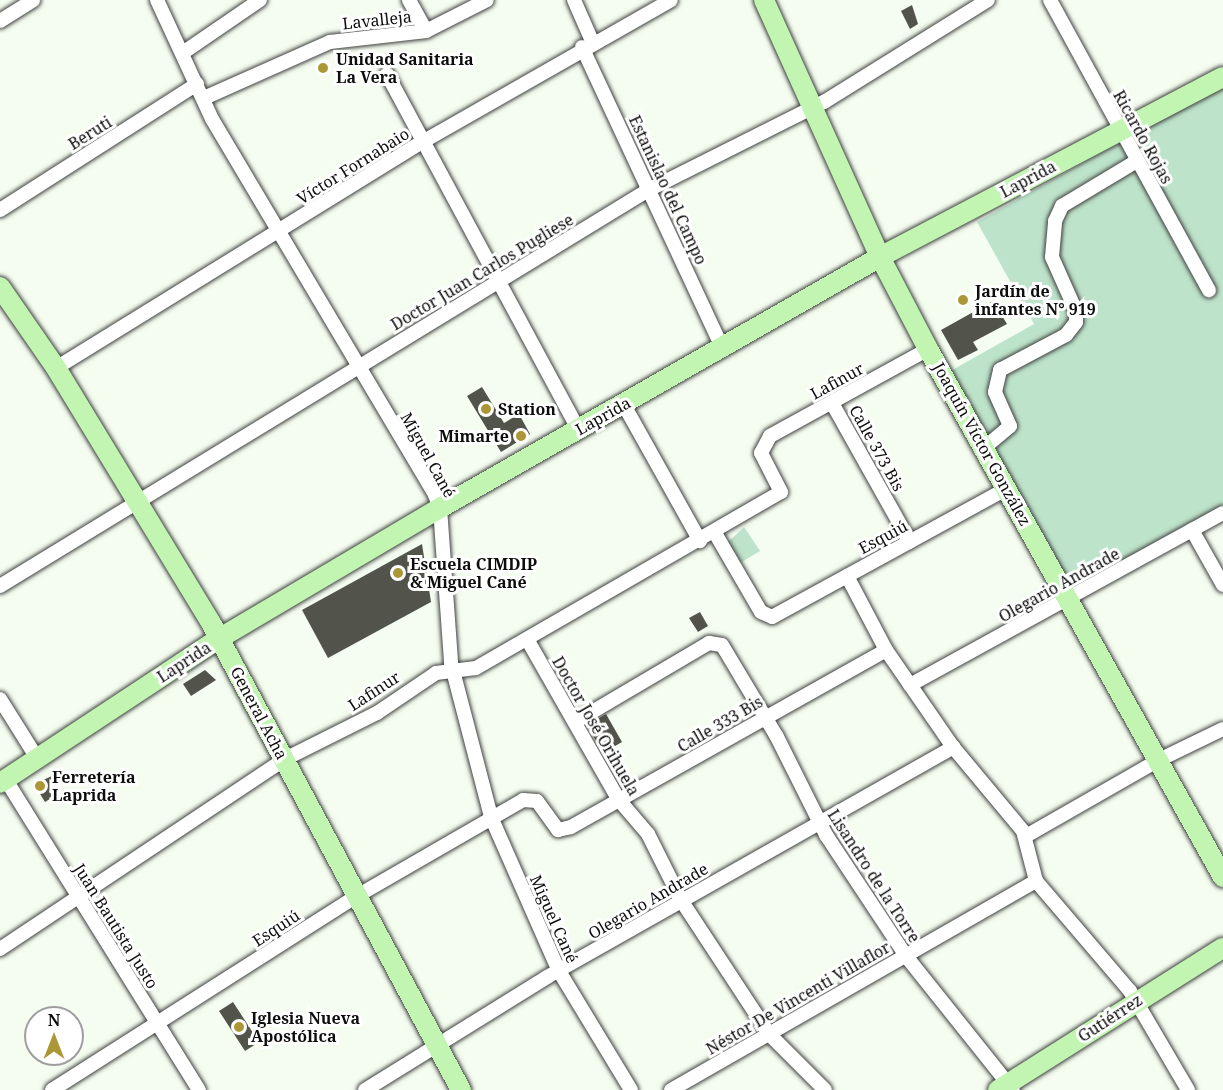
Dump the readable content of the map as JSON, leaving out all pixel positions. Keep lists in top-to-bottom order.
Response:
{
  "streets": {
    "street": [
      "Lavalleja",
      "Beruti",
      "Ricardo Rojas",
      "Víctor Fornabaio",
      "Laprida",
      "Estanislao del Campo",
      "Doctor Juan Carlos Pugliese",
      "Lafinur",
      "Joaquín Víctor González",
      "Calle 373 Bis",
      "Miguel Cané",
      "Esquiú",
      "Olegario Andrade",
      "General Acha",
      "Calle 333 Bis",
      "Doctor José Orihuela",
      "Lisandro de la Torre",
      "Juan Bautista Justo",
      "Néstor De Vincenti Villaflor",
      "Gutiérrez"
    ]
  },
  "crossings": [
    ["Lavalleja", "Miguel Cané"],
    ["Beruti", "Miguel Cané"],
    ["Ricardo Rojas", "Laprida"],
    ["Víctor Fornabaio", "Estanislao del Campo"],
    ["Víctor Fornabaio", "Miguel Cané"],
    ["Víctor Fornabaio", "General Acha"],
    ["Laprida", "Estanislao del Campo"],
    ["Laprida", "Joaquín Víctor González"],
    ["Laprida", "Miguel Cané"],
    ["Laprida", "General Acha"],
    ["Laprida", "Juan Bautista Justo"],
    ["Estanislao del Campo", "Doctor Juan Carlos Pugliese"],
    ["Doctor Juan Carlos Pugliese", "Joaquín Víctor González"],
    ["Doctor Juan Carlos Pugliese", "Miguel Cané"],
    ["Doctor Juan Carlos Pugliese", "General Acha"],
    ["Lafinur", "Joaquín Víctor González"],
    ["Lafinur", "Calle 373 Bis"],
    ["Lafinur", "Miguel Cané"],
    ["Lafinur", "Esquiú"],
    ["Lafinur", "General Acha"],
    ["Lafinur", "Doctor José Orihuela"],
    ["Lafinur", "Juan Bautista Justo"],
    ["Joaquín Víctor González", "Esquiú"],
    ["Joaquín Víctor González", "Olegario Andrade"],
    ["Calle 373 Bis", "Esquiú"],
    ["Miguel Cané", "Esquiú"],
    ["Miguel Cané", "Olegario Andrade"],
    ["Esquiú", "General Acha"],
    ["Esquiú", "Calle 333 Bis"],
    ["Esquiú", "Juan Bautista Justo"],
    ["Olegario Andrade", "General Acha"],
    ["Olegario Andrade", "Doctor José Orihuela"],
    ["Olegario Andrade", "Lisandro de la Torre"],
    ["Calle 333 Bis", "Doctor José Orihuela"],
    ["Calle 333 Bis", "Lisandro de la Torre"],
    ["Doctor José Orihuela", "Lisandro de la Torre"],
    ["Doctor José Orihuela", "Néstor De Vincenti Villaflor"],
    ["Lisandro de la Torre", "Néstor De Vincenti Villaflor"],
    ["Lisandro de la Torre", "Gutiérrez"]
  ],
  "places": [
    "Unidad Sanitaria La Vera",
    "Jardín de infantes N° 919",
    "Station",
    "Mimarte",
    "Escuela CIMDIP & Miguel Cané",
    "Ferretería Laprida",
    "Iglesia Nueva Apostólica"
  ],
  "north": "top"
}
